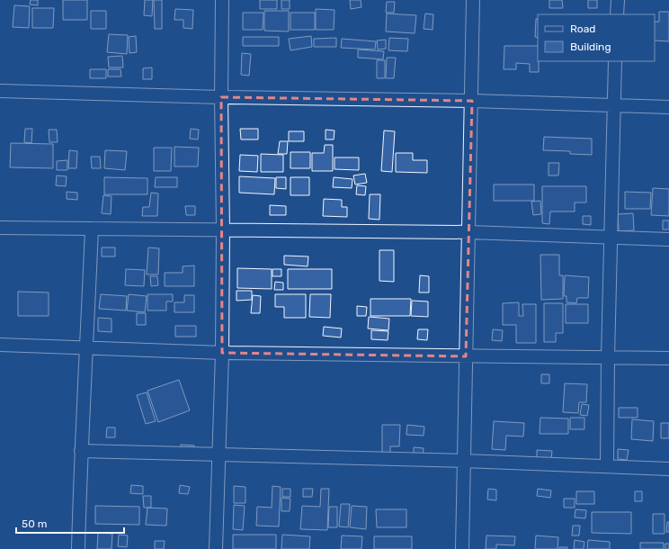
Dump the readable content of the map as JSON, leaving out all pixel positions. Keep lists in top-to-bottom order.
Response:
{
  "legend": ["Road", "Building"],
  "scale_bar": "50 m"
}
